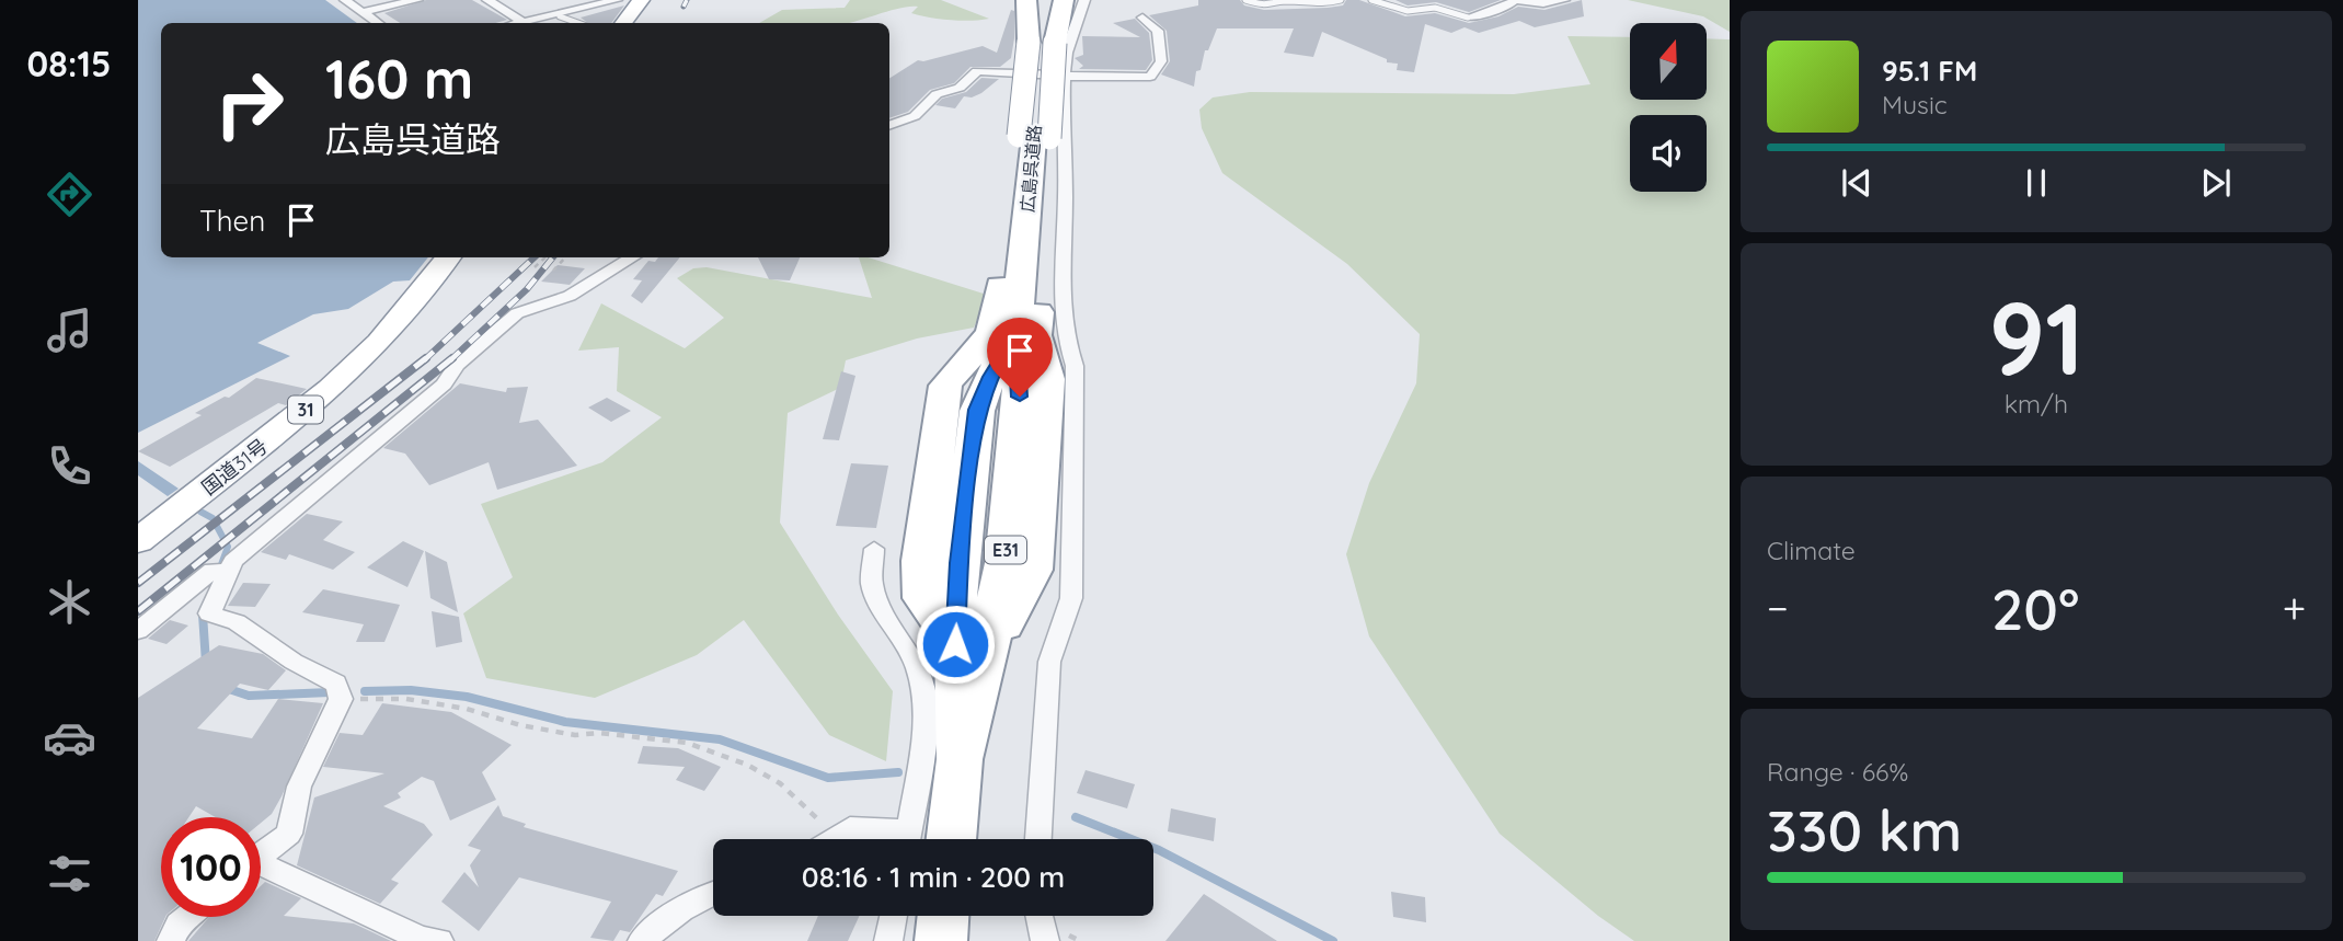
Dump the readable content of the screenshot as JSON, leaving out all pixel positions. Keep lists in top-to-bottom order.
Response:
{
  "streets": {
    "highway": [
      "広島呉道路",
      "31",
      "国道31号",
      "E31"
    ]
  },
  "north": "top",
  "page": {
    "tabs": "08:15",
    "turn": ["160 m", "広島呉道路"],
    "song": ["95.1 FM", "Music"],
    "then": "Then",
    "tile": [
      ["91", "km/h"],
      "Climate",
      ["Range · 66%", "330 km"]
    ],
    "heat": ["−", "20°", "+"],
    "limit": "100",
    "trip": "08:16 · 1 min · 200 m"
  }
}
